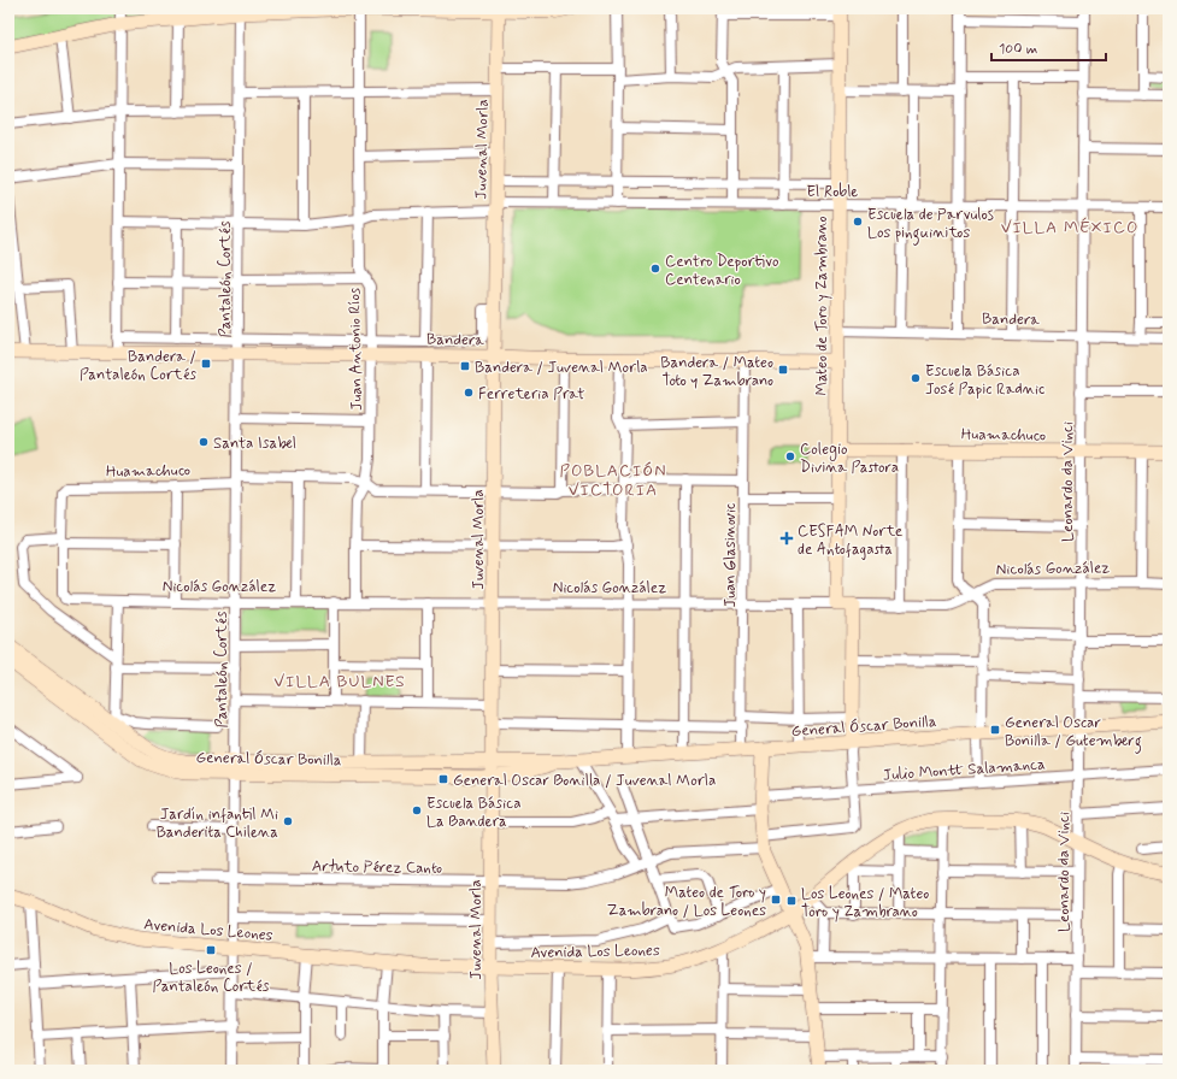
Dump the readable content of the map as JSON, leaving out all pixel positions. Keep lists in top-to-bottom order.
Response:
{
  "streets": {
    "street": [
      "Juvenal Morla",
      "El Roble",
      "Pantaleón Cortés",
      "Mateo de Toro y Zambrano",
      "Bandera",
      "Juan Antonio Ríos",
      "Huamachuco",
      "Leonardo da Vinci",
      "Juan Glasinovic",
      "Nicolás González",
      "General Óscar Bonilla",
      "Julio Montt Salamanca",
      "Artuto Pérez Canto",
      "Avenida Los Leones"
    ]
  },
  "crossings": [
    ["Juvenal Morla", "El Roble"],
    ["Juvenal Morla", "Bandera"],
    ["Juvenal Morla", "Huamachuco"],
    ["Juvenal Morla", "Nicolás González"],
    ["Juvenal Morla", "General Óscar Bonilla"],
    ["Juvenal Morla", "Julio Montt Salamanca"],
    ["Juvenal Morla", "Artuto Pérez Canto"],
    ["Juvenal Morla", "Avenida Los Leones"],
    ["El Roble", "Pantaleón Cortés"],
    ["El Roble", "Mateo de Toro y Zambrano"],
    ["El Roble", "Juan Antonio Ríos"],
    ["El Roble", "Leonardo da Vinci"],
    ["Pantaleón Cortés", "Bandera"],
    ["Pantaleón Cortés", "Huamachuco"],
    ["Pantaleón Cortés", "Nicolás González"],
    ["Pantaleón Cortés", "General Óscar Bonilla"],
    ["Pantaleón Cortés", "Artuto Pérez Canto"],
    ["Pantaleón Cortés", "Avenida Los Leones"],
    ["Mateo de Toro y Zambrano", "Bandera"],
    ["Mateo de Toro y Zambrano", "Huamachuco"],
    ["Mateo de Toro y Zambrano", "Nicolás González"],
    ["Bandera", "Juan Antonio Ríos"],
    ["Bandera", "Leonardo da Vinci"],
    ["Bandera", "Juan Glasinovic"],
    ["Juan Antonio Ríos", "Huamachuco"],
    ["Juan Antonio Ríos", "Nicolás González"],
    ["Huamachuco", "Leonardo da Vinci"],
    ["Huamachuco", "Juan Glasinovic"],
    ["Leonardo da Vinci", "Nicolás González"],
    ["Leonardo da Vinci", "General Óscar Bonilla"],
    ["Leonardo da Vinci", "Julio Montt Salamanca"],
    ["Leonardo da Vinci", "Avenida Los Leones"],
    ["Juan Glasinovic", "Nicolás González"],
    ["Juan Glasinovic", "General Óscar Bonilla"],
    ["Julio Montt Salamanca", "Artuto Pérez Canto"]
  ],
  "districts": ["VILLA MÉXICO", "POBLACIÓN VICTORIA", "VILLA BULNES"],
  "places": {
    "other": [
      "Escuela de Parvulos Los pinguinitos",
      "Centro Deportivo Centenario",
      "Escuela Básica José Papic Radnic",
      "Ferreteria Prat",
      "Santa Isabel",
      "Colegio Divina Pastora",
      "Escuela Básica La Bandera",
      "Jardín infantil Mi Banderita Chilena"
    ],
    "transit": [
      "Bandera / Pantaleón Cortés",
      "Bandera / Juvenal Morla",
      "Bandera / Mateo Toto y Zambrano",
      "General Oscar Bonilla / Gutemberg",
      "General Oscar Bonilla / Juvenal Morla",
      "Mateo de Toro y Zambrano / Los Leones",
      "Los Leones / Mateo Toro y Zambrano",
      "Los Leones / Pantaleón Cortés"
    ],
    "health": ["CESFAM Norte de Antofagasta"]
  },
  "scale_bar": "100 m"
}
